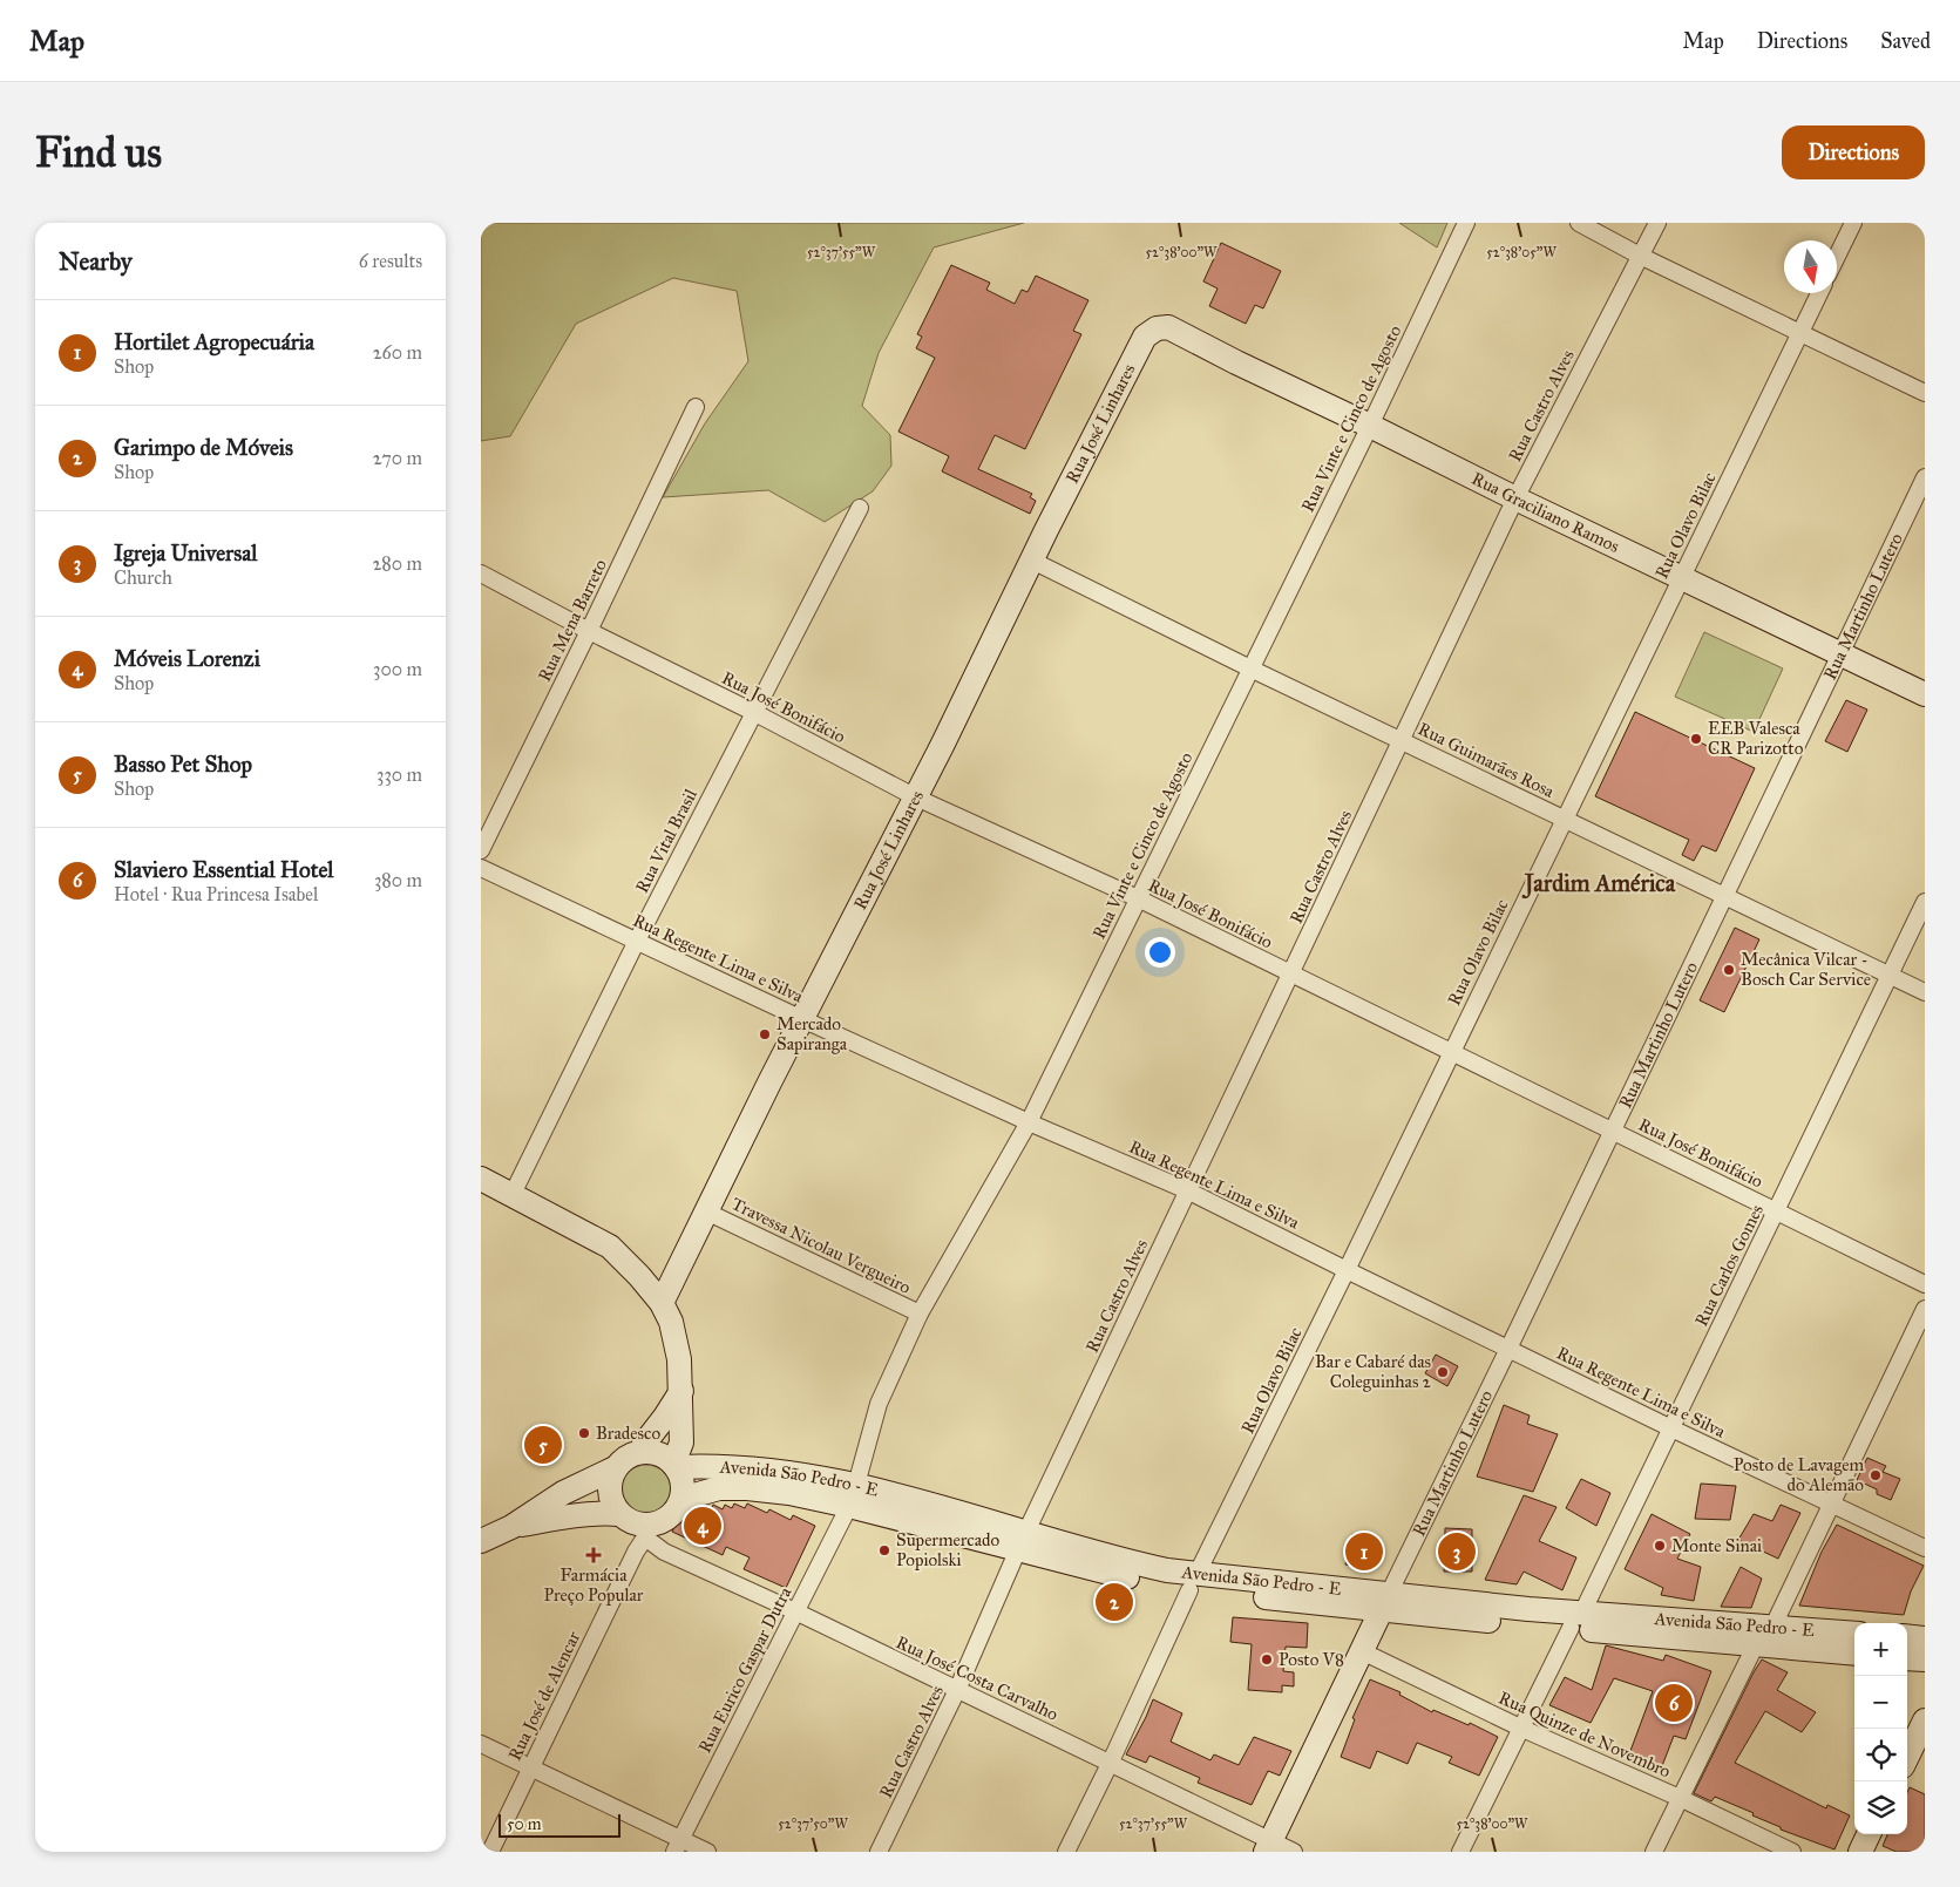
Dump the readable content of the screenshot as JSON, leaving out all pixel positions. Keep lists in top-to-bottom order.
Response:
{
  "streets": {
    "street": [
      "Rua Castro Alves",
      "Rua Vinte e Cinco de Agosto",
      "Rua José Linhares",
      "Rua Graciliano Ramos",
      "Rua Olavo Bilac",
      "Rua Martinho Lutero",
      "Rua Mena Barreto",
      "Rua José Bonifácio",
      "Rua Guimarães Rosa",
      "Rua Vital Brasil",
      "Rua Regente Lima e Silva",
      "Travessa Nicolau Vergueiro",
      "Rua Carlos Gomes",
      "Avenida São Pedro - E",
      "Rua Eurico Gaspar Dutra",
      "Rua José Costa Carvalho",
      "Rua José de Alencar",
      "Rua Quinze de Novembro"
    ]
  },
  "crossings": [
    ["Rua Castro Alves", "Rua Graciliano Ramos"],
    ["Rua Castro Alves", "Rua José Bonifácio"],
    ["Rua Castro Alves", "Rua Guimarães Rosa"],
    ["Rua Castro Alves", "Rua Regente Lima e Silva"],
    ["Rua Castro Alves", "Avenida São Pedro - E"],
    ["Rua Castro Alves", "Rua José Costa Carvalho"],
    ["Rua Vinte e Cinco de Agosto", "Rua Graciliano Ramos"],
    ["Rua Vinte e Cinco de Agosto", "Rua José Bonifácio"],
    ["Rua Vinte e Cinco de Agosto", "Rua Guimarães Rosa"],
    ["Rua Vinte e Cinco de Agosto", "Rua Regente Lima e Silva"],
    ["Rua Vinte e Cinco de Agosto", "Travessa Nicolau Vergueiro"],
    ["Rua Vinte e Cinco de Agosto", "Avenida São Pedro - E"],
    ["Rua Vinte e Cinco de Agosto", "Rua Eurico Gaspar Dutra"],
    ["Rua José Linhares", "Rua Graciliano Ramos"],
    ["Rua José Linhares", "Rua José Bonifácio"],
    ["Rua José Linhares", "Rua Guimarães Rosa"],
    ["Rua José Linhares", "Rua Regente Lima e Silva"],
    ["Rua José Linhares", "Travessa Nicolau Vergueiro"],
    ["Rua Graciliano Ramos", "Rua Olavo Bilac"],
    ["Rua Graciliano Ramos", "Rua Martinho Lutero"],
    ["Rua Olavo Bilac", "Rua José Bonifácio"],
    ["Rua Olavo Bilac", "Rua Guimarães Rosa"],
    ["Rua Olavo Bilac", "Rua Regente Lima e Silva"],
    ["Rua Olavo Bilac", "Avenida São Pedro - E"],
    ["Rua Olavo Bilac", "Rua José Costa Carvalho"],
    ["Rua Martinho Lutero", "Rua José Bonifácio"],
    ["Rua Martinho Lutero", "Rua Guimarães Rosa"],
    ["Rua Martinho Lutero", "Rua Regente Lima e Silva"],
    ["Rua Martinho Lutero", "Avenida São Pedro - E"],
    ["Rua Martinho Lutero", "Rua José Costa Carvalho"],
    ["Rua Martinho Lutero", "Rua Quinze de Novembro"],
    ["Rua Mena Barreto", "Rua José Bonifácio"],
    ["Rua José Bonifácio", "Rua Vital Brasil"],
    ["Rua José Bonifácio", "Rua Carlos Gomes"],
    ["Rua Guimarães Rosa", "Rua Carlos Gomes"],
    ["Rua Vital Brasil", "Rua Regente Lima e Silva"],
    ["Rua Regente Lima e Silva", "Rua Carlos Gomes"],
    ["Rua Carlos Gomes", "Avenida São Pedro - E"],
    ["Rua Carlos Gomes", "Rua Quinze de Novembro"],
    ["Avenida São Pedro - E", "Rua Eurico Gaspar Dutra"],
    ["Avenida São Pedro - E", "Rua José Costa Carvalho"],
    ["Avenida São Pedro - E", "Rua José de Alencar"],
    ["Rua Eurico Gaspar Dutra", "Rua José Costa Carvalho"],
    ["Rua José Costa Carvalho", "Rua José de Alencar"]
  ],
  "districts": ["Jardim América"],
  "places": {
    "other": [
      "EEB Valesca CR Parizotto",
      "Mecânica Vilcar - Bosch Car Service",
      "Mercado Sapiranga",
      "Bar e Cabaré das Coleguinhas 2",
      "Bradesco",
      "Posto de Lavagem do Alemão",
      "Monte Sinai",
      "Supermercado Popiolski",
      "Posto V8"
    ],
    "health": ["Farmácia Preço Popular"]
  },
  "scale_bar": "50 m",
  "north": "bottom",
  "page": {
    "header": "Map",
    "nav": ["Map", "Directions", "Saved"],
    "buttons": "Directions",
    "title": "Find us",
    "heading": ["Nearby", "6 results"],
    "list": [
      {
        "mark": "1",
        "name": "Hortilet Agropecuária",
        "note": "Shop",
        "value": "260 m"
      },
      {
        "mark": "2",
        "name": "Garimpo de Móveis",
        "note": "Shop",
        "value": "270 m"
      },
      {
        "mark": "3",
        "name": "Igreja Universal",
        "note": "Church",
        "value": "280 m"
      },
      {
        "mark": "4",
        "name": "Móveis Lorenzi",
        "note": "Shop",
        "value": "300 m"
      },
      {
        "mark": "5",
        "name": "Basso Pet Shop",
        "note": "Shop",
        "value": "330 m"
      },
      {
        "mark": "6",
        "name": "Slaviero Essential Hotel",
        "note": "Hotel · Rua Princesa Isabel",
        "value": "380 m"
      }
    ],
    "pins": [
      "5",
      "4",
      "1",
      "3",
      "2",
      "6"
    ],
    "map_buttons": ["+", "−"],
    "scale": "50 m"
  },
  "coordinates": [
    "52°37'55\"W",
    "52°38'00\"W",
    "52°38'05\"W",
    "52°37'50\"W"
  ]
}
